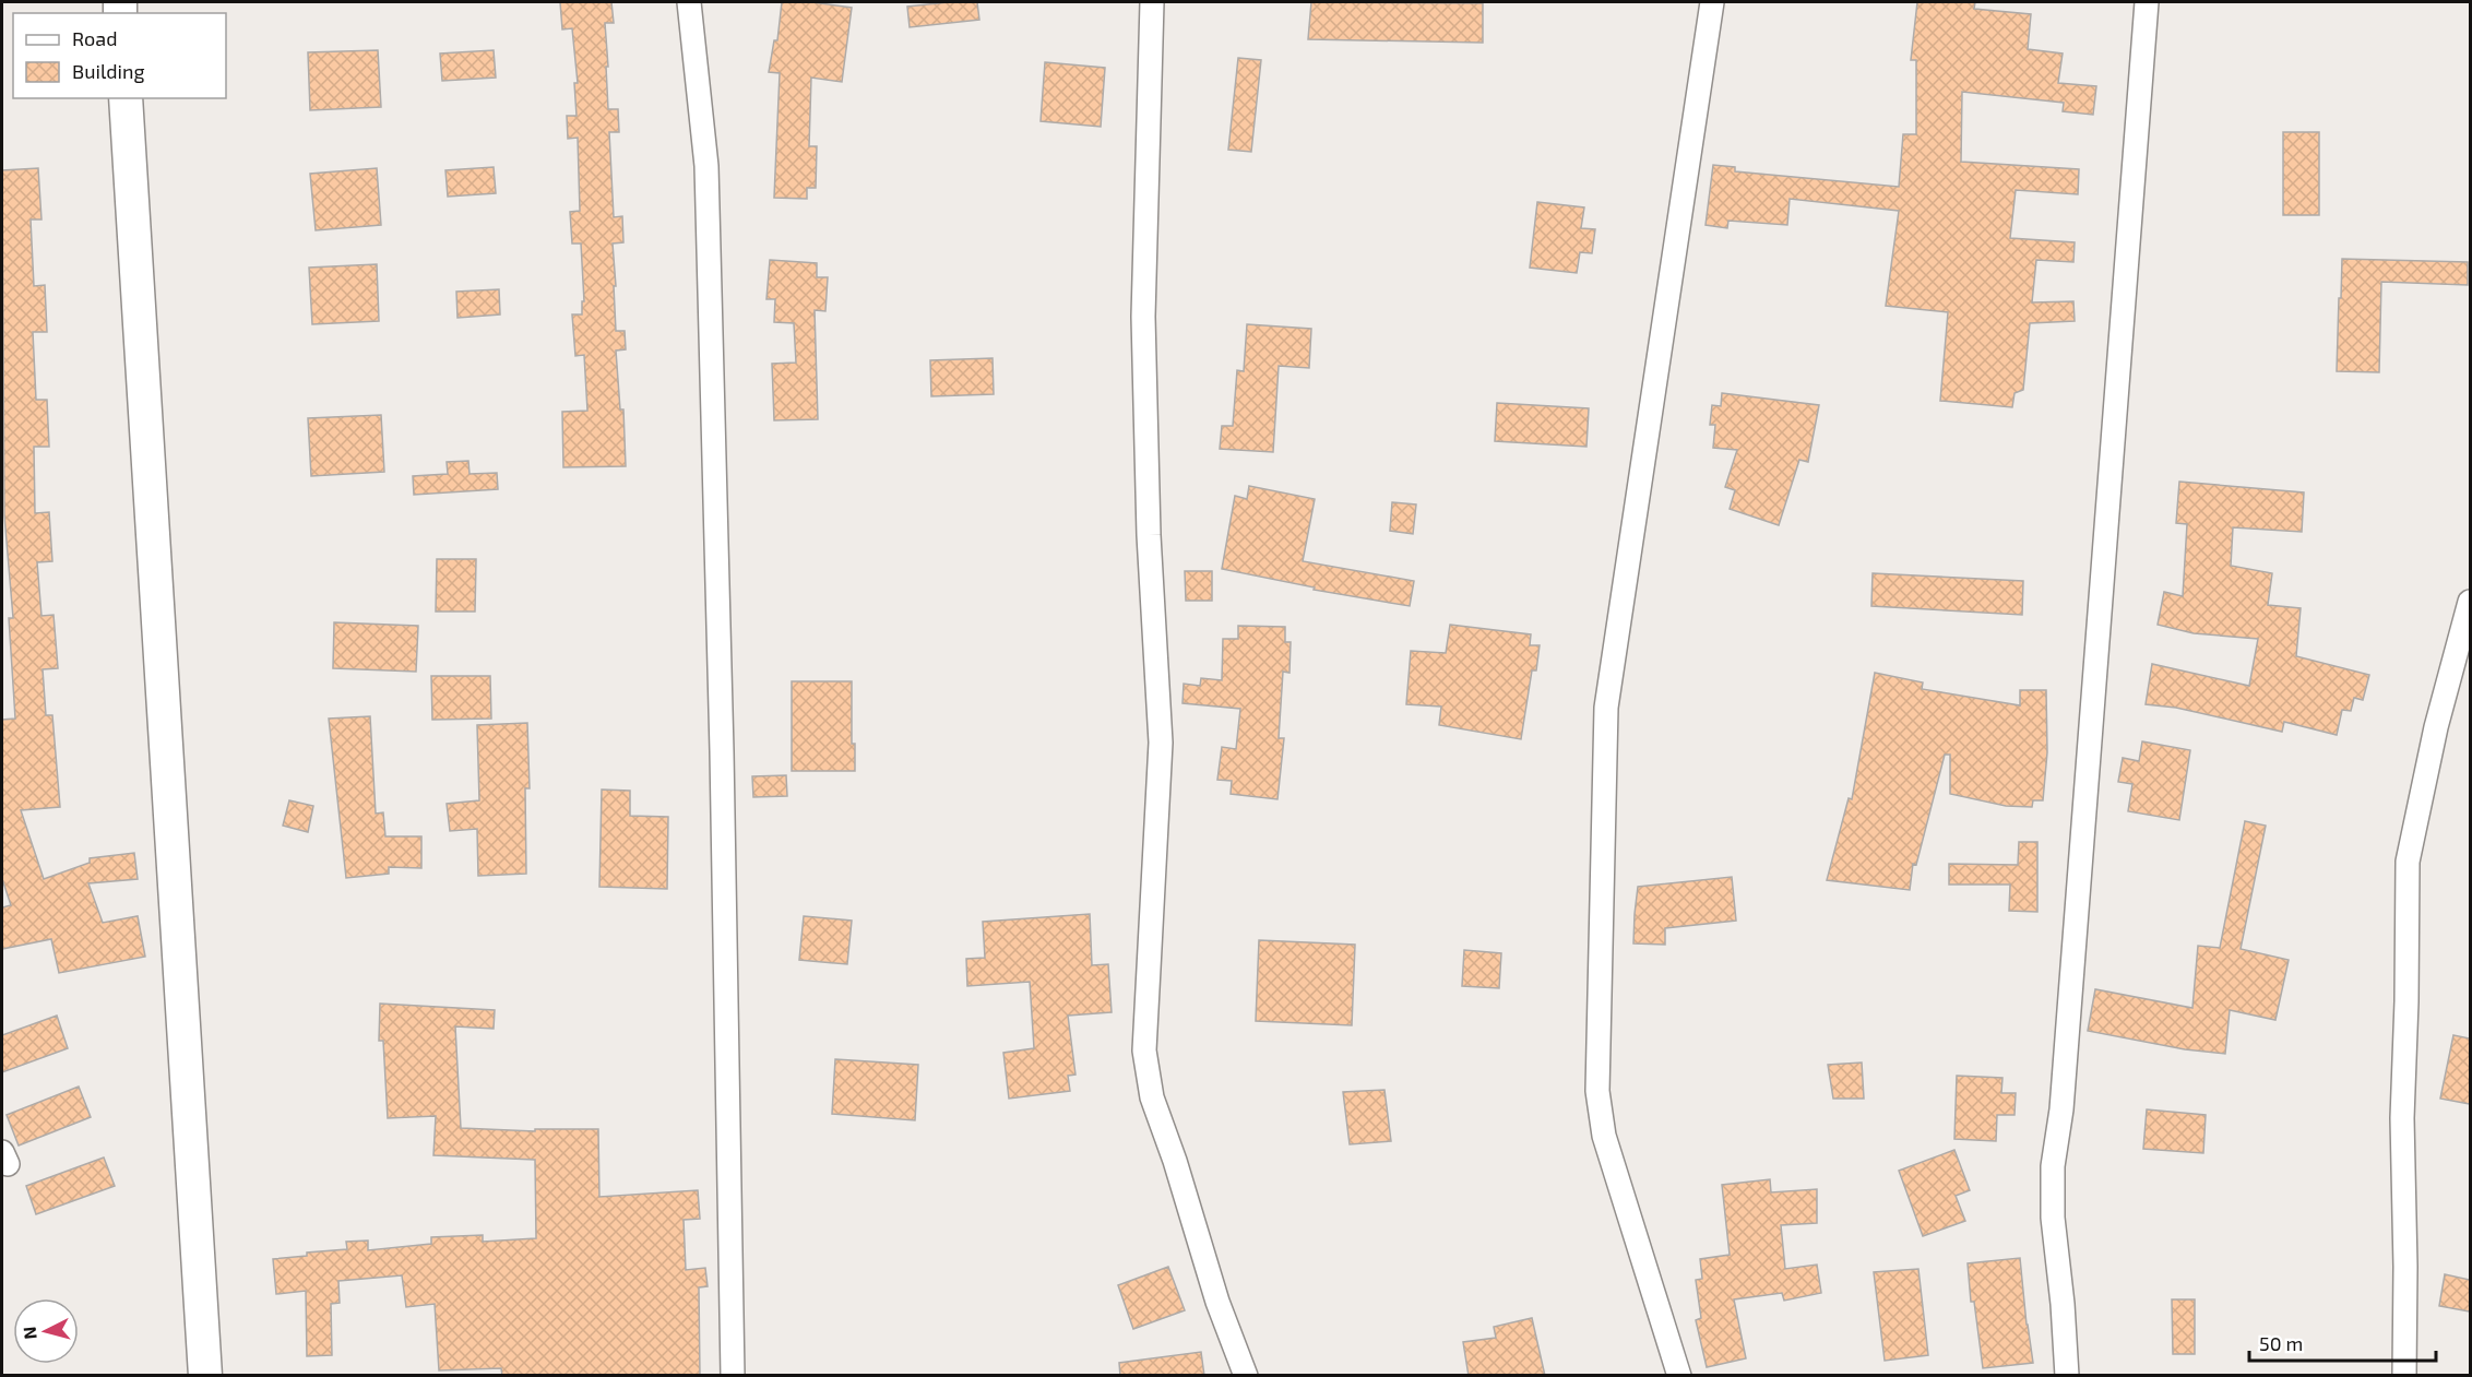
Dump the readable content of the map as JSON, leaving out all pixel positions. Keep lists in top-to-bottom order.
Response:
{
  "legend": ["Road", "Building"],
  "scale_bar": "50 m",
  "north": "left"
}
